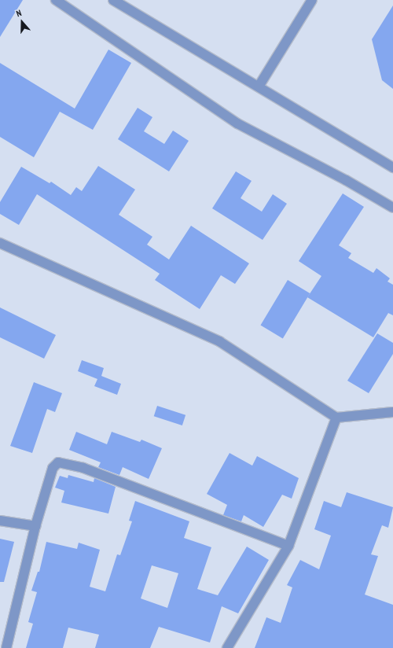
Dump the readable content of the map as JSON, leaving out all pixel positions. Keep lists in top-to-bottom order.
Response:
{
  "north": "top"
}
